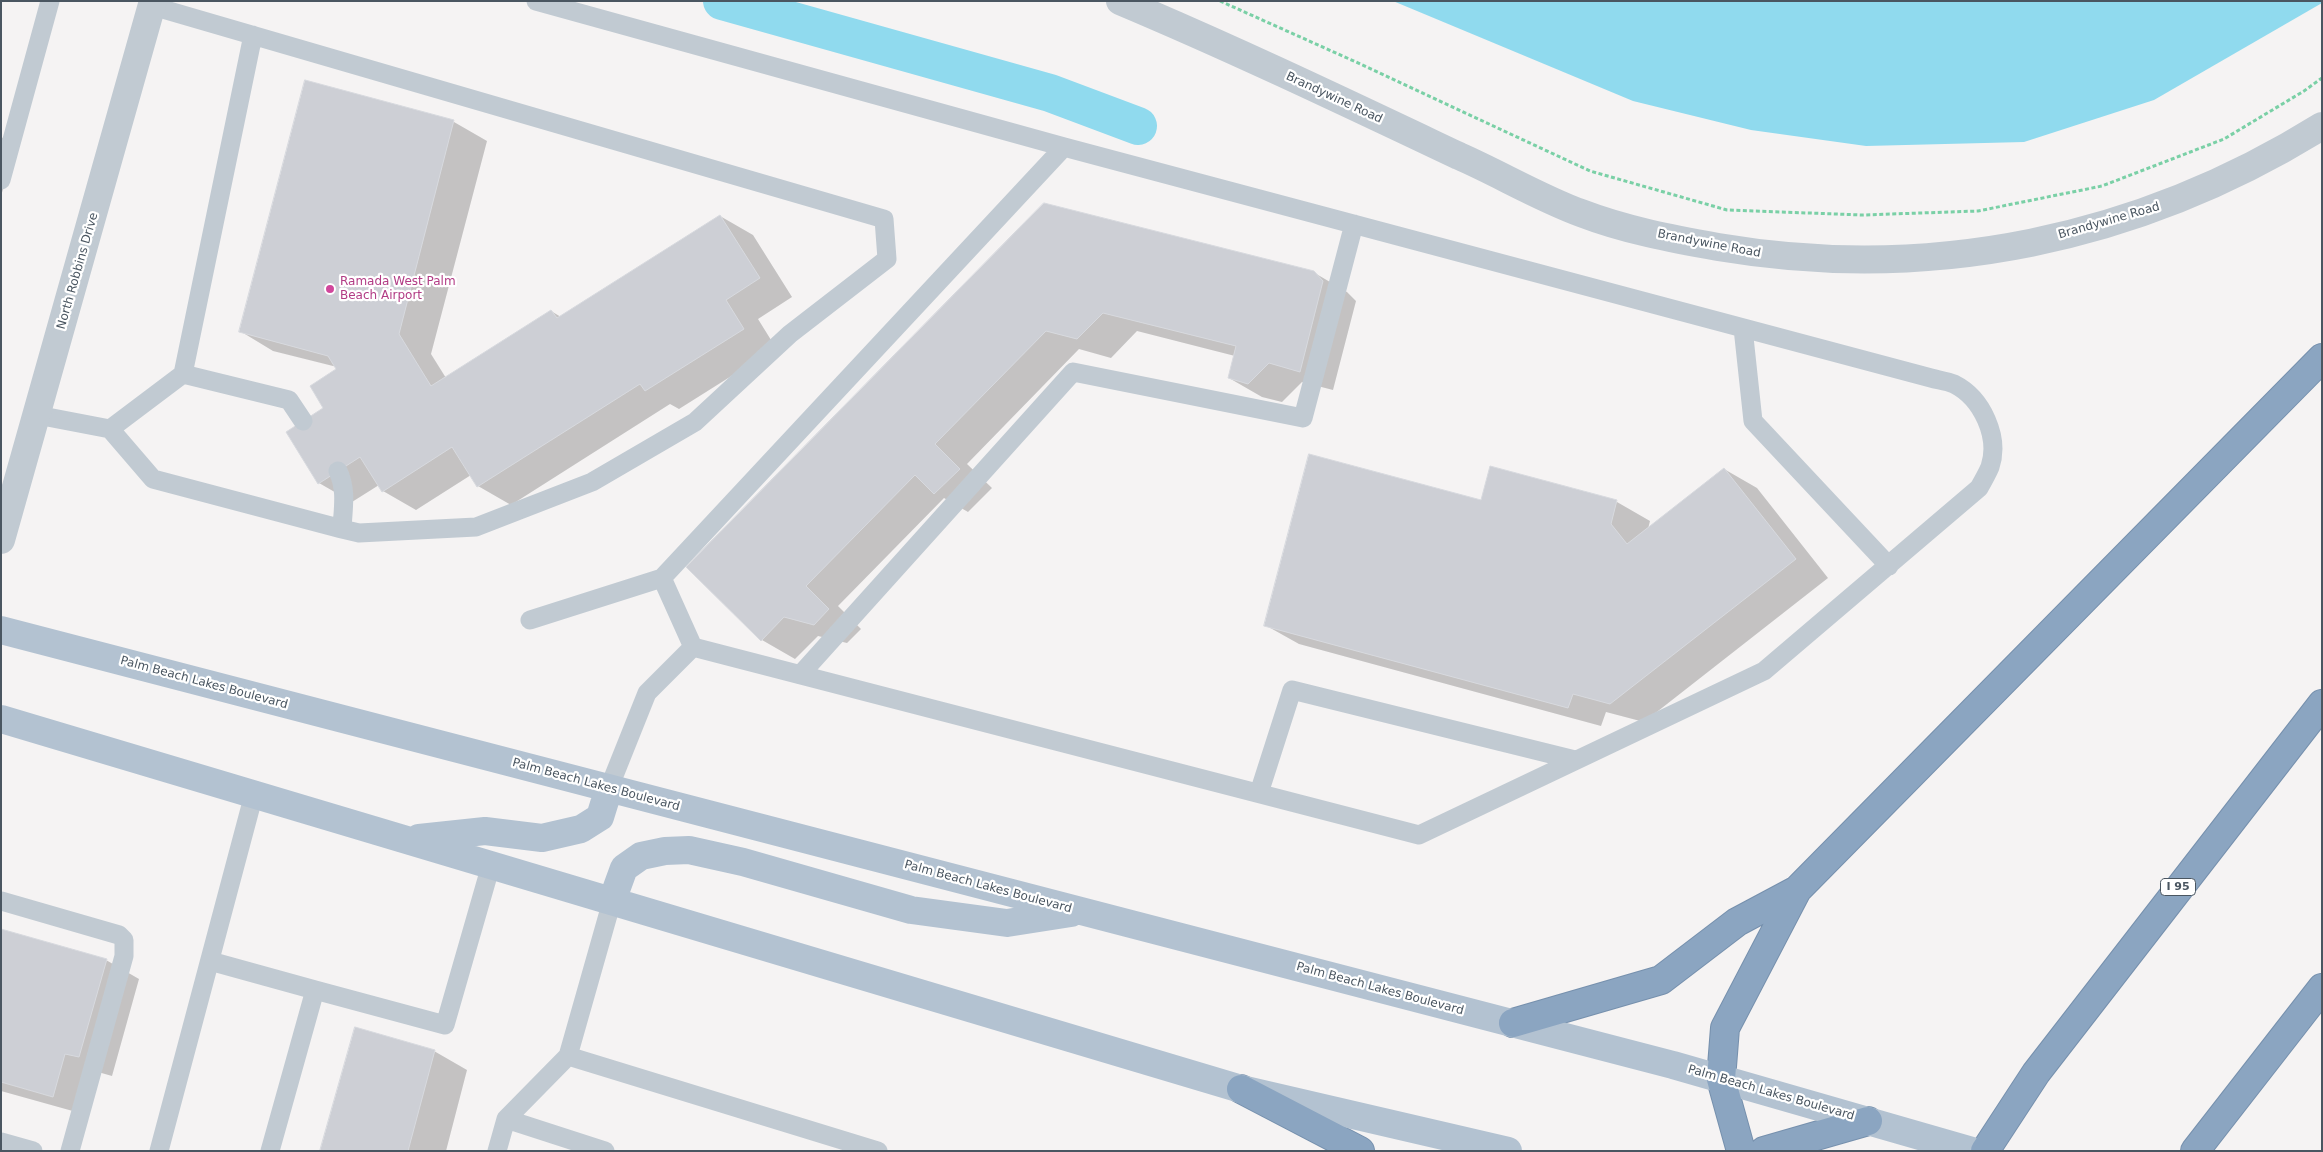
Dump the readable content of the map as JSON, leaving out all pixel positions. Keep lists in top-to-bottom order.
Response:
{
  "streets": {
    "highway": ["I 95"],
    "main road": ["Palm Beach Lakes Boulevard"],
    "street": ["Brandywine Road", "North Robbins Drive"]
  },
  "places": ["Ramada West Palm Beach Airport"]
}
